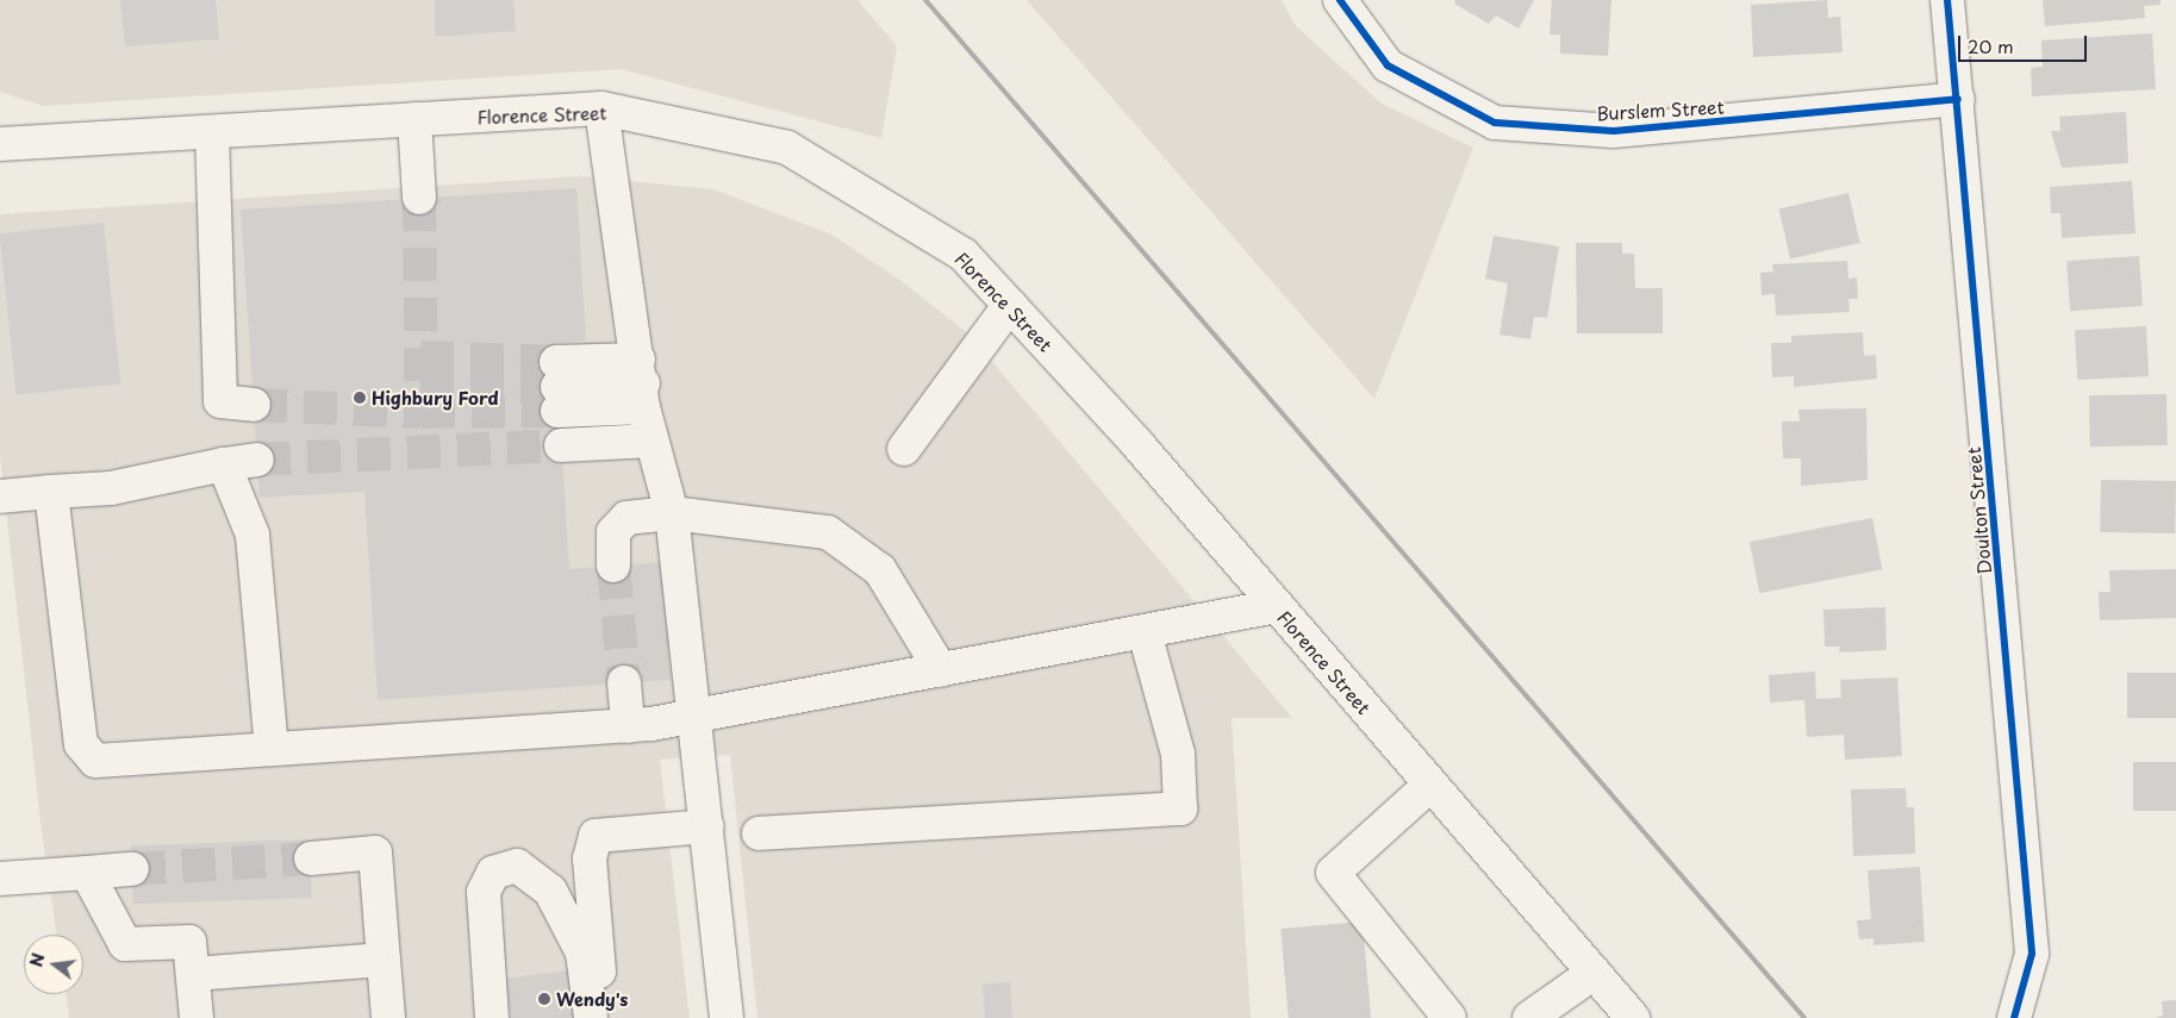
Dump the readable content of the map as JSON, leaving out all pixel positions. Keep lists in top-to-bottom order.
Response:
{
  "streets": {
    "main road": ["Burslem Street", "Florence Street", "Doulton Street"]
  },
  "crossings": [
    ["Burslem Street", "Doulton Street"]
  ],
  "places": ["Highbury Ford", "Wendy's"],
  "scale_bar": "20 m",
  "north": "left"
}
